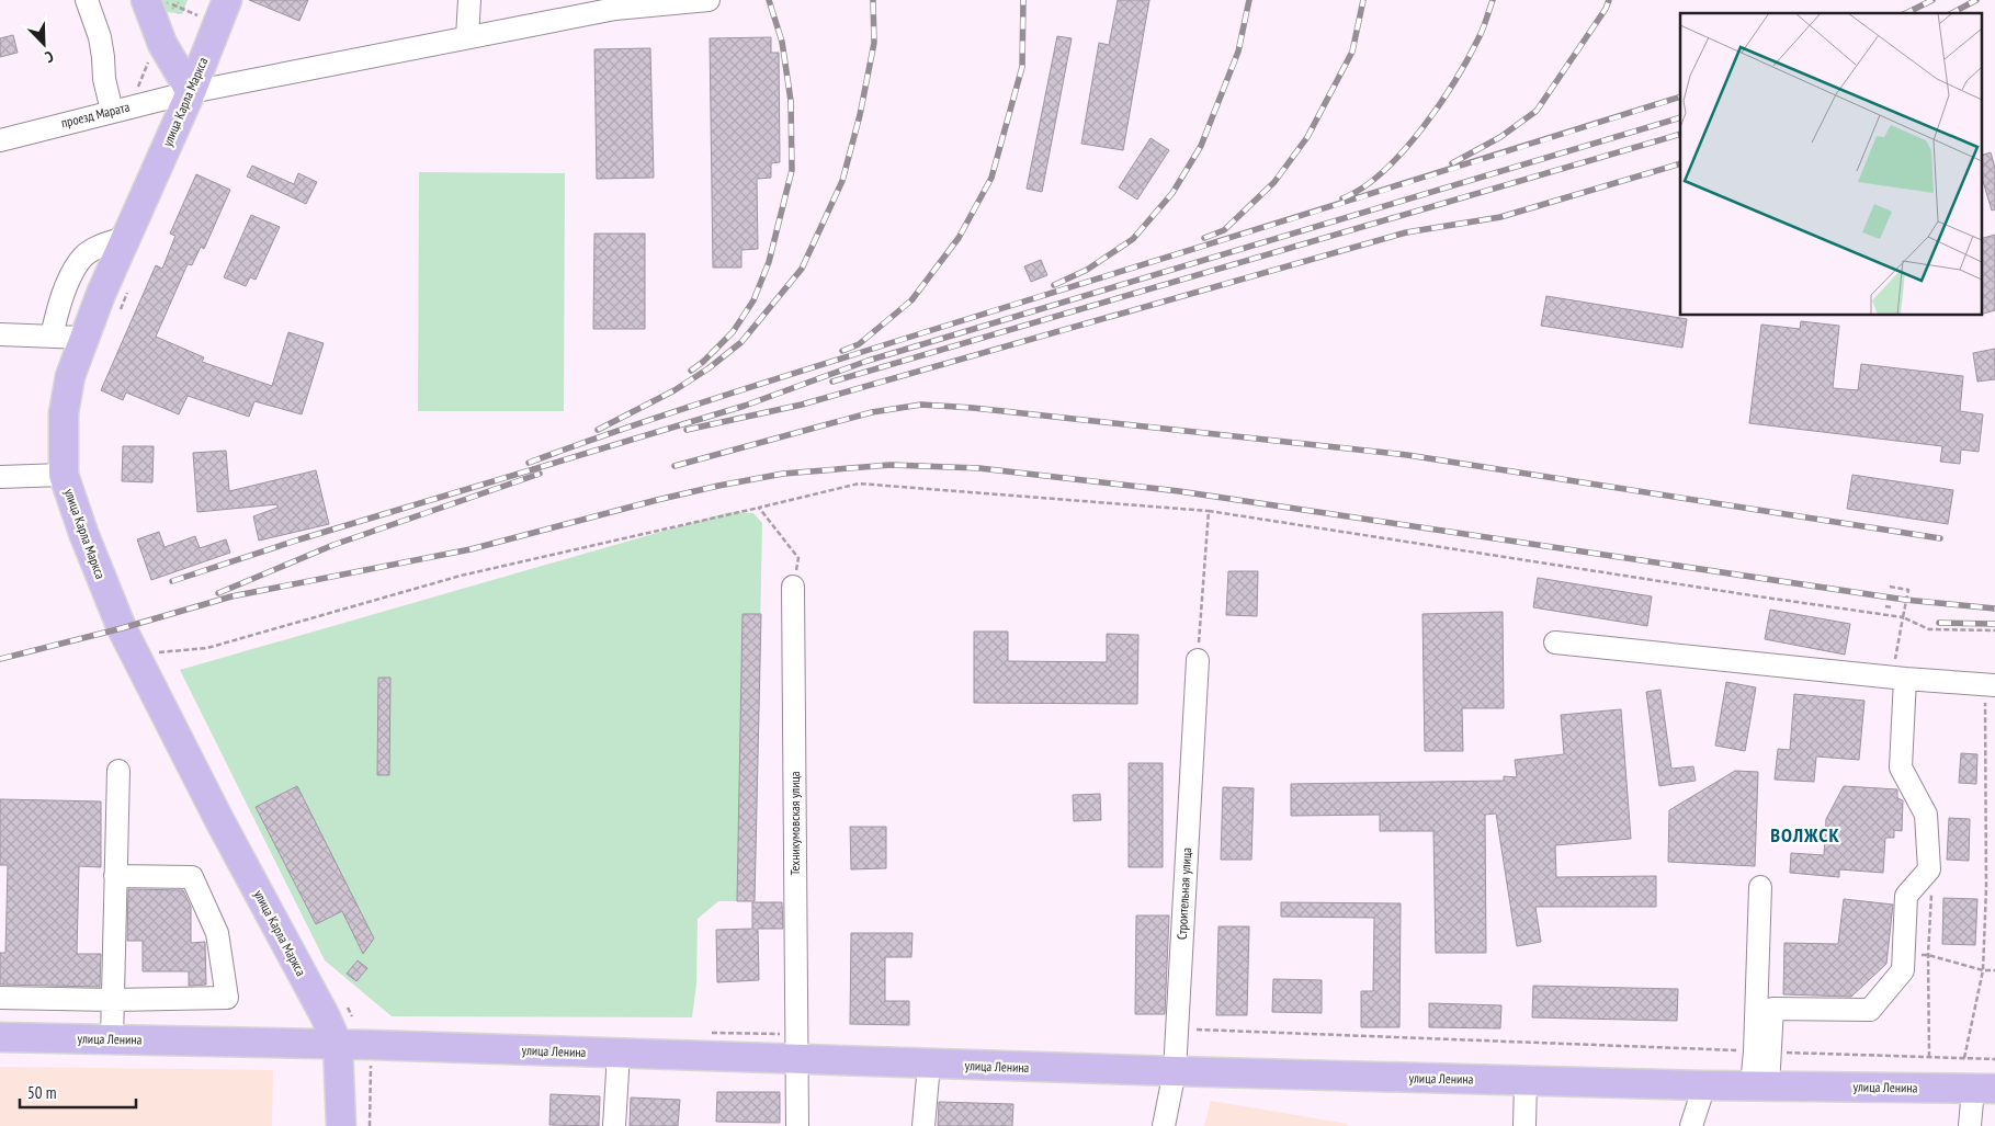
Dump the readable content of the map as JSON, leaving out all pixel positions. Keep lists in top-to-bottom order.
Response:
{
  "streets": {
    "main road": ["улица Карла Маркса", "улица Ленина"],
    "street": ["проезд Марата", "Техникумовская улица", "Строительная улица"]
  },
  "crossings": [
    ["улица Карла Маркса", "проезд Марата"],
    ["улица Карла Маркса", "улица Ленина"],
    ["Техникумовская улица", "улица Ленина"],
    ["Строительная улица", "улица Ленина"]
  ],
  "districts": ["ВОЛЖСК"],
  "scale_bar": "50 m",
  "north": "bottom right"
}
